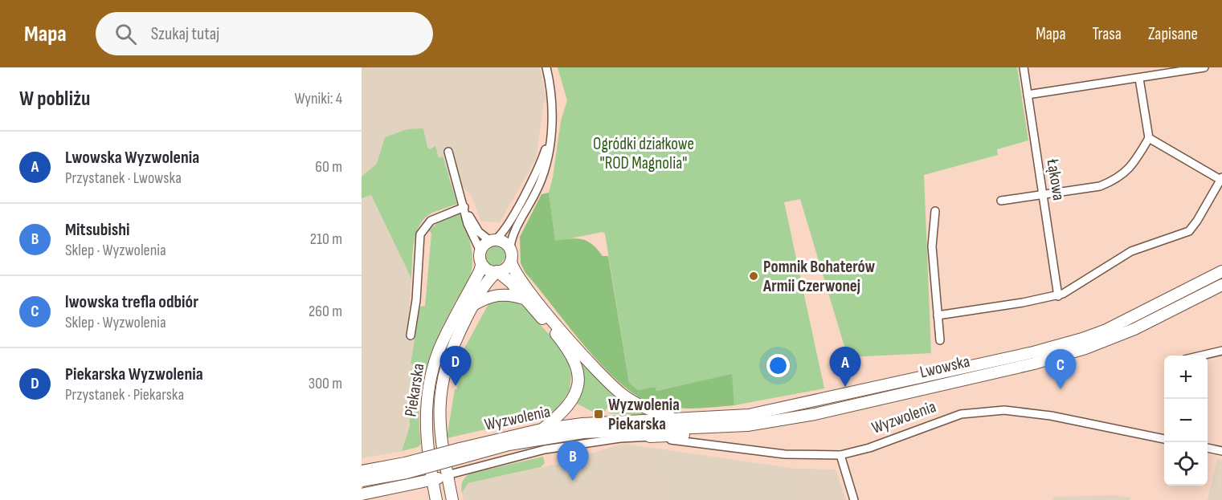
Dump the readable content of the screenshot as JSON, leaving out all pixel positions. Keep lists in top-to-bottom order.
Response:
{
  "streets": {
    "main road": ["Lwowska", "Piekarska", "Wyzwolenia"],
    "street": ["Łąkowa"]
  },
  "crossings": [
    ["Lwowska", "Wyzwolenia"],
    ["Piekarska", "Wyzwolenia"]
  ],
  "parks": ["Ogródki działkowe \"ROD Magnolia\""],
  "places": {
    "other": ["Pomnik Bohaterów Armii Czerwonej"],
    "transit": ["Wyzwolenia Piekarska"]
  },
  "page": {
    "header": "Mapa",
    "search": "Szukaj tutaj",
    "nav": ["Mapa", "Trasa", "Zapisane"],
    "heading": ["W pobliżu", "Wyniki: 4"],
    "list": [
      {
        "mark": "A",
        "name": "Lwowska Wyzwolenia",
        "note": "Przystanek · Lwowska",
        "value": "60 m"
      },
      {
        "mark": "B",
        "name": "Mitsubishi",
        "note": "Sklep · Wyzwolenia",
        "value": "210 m"
      },
      {
        "mark": "C",
        "name": "lwowska trefla odbiór",
        "note": "Sklep · Wyzwolenia",
        "value": "260 m"
      },
      {
        "mark": "D",
        "name": "Piekarska Wyzwolenia",
        "note": "Przystanek · Piekarska",
        "value": "300 m"
      }
    ],
    "pins": [
      "D",
      "A",
      "C",
      "B"
    ],
    "map_buttons": ["+", "−"]
  }
}
